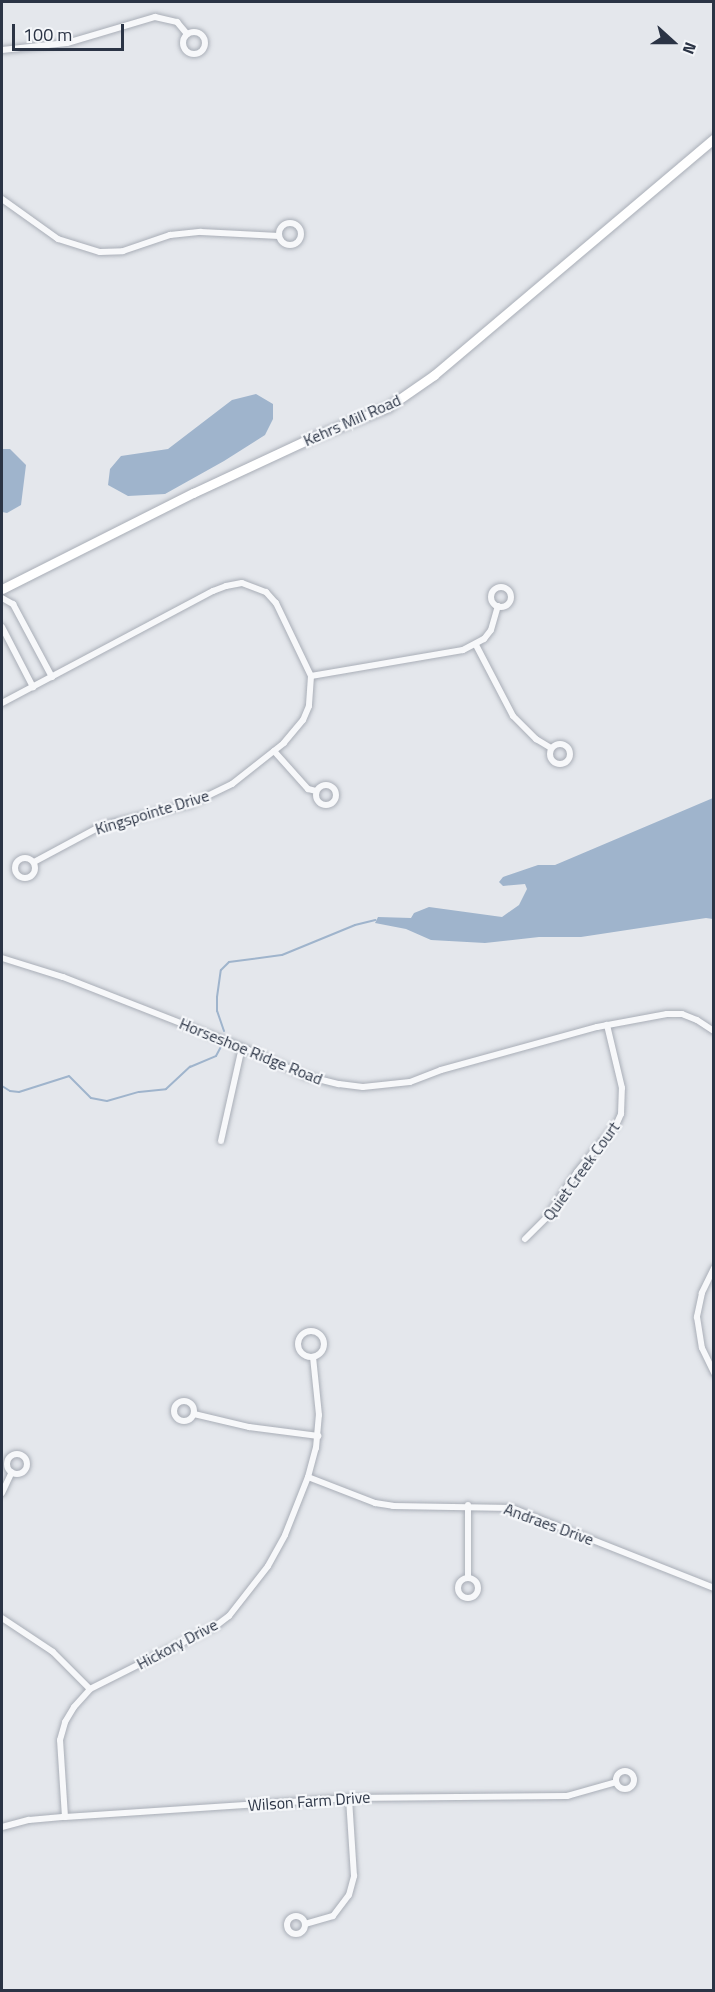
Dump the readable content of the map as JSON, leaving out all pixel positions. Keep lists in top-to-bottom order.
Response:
{
  "streets": {
    "main road": ["Kehrs Mill Road"],
    "street": [
      "Kingspointe Drive",
      "Horseshoe Ridge Road",
      "Quiet Creek Court",
      "Andraes Drive",
      "Hickory Drive",
      "Wilson Farm Drive"
    ]
  },
  "crossings": [
    ["Horseshoe Ridge Road", "Quiet Creek Court"],
    ["Andraes Drive", "Hickory Drive"],
    ["Hickory Drive", "Wilson Farm Drive"]
  ],
  "scale_bar": "100 m",
  "north": "right"
}
